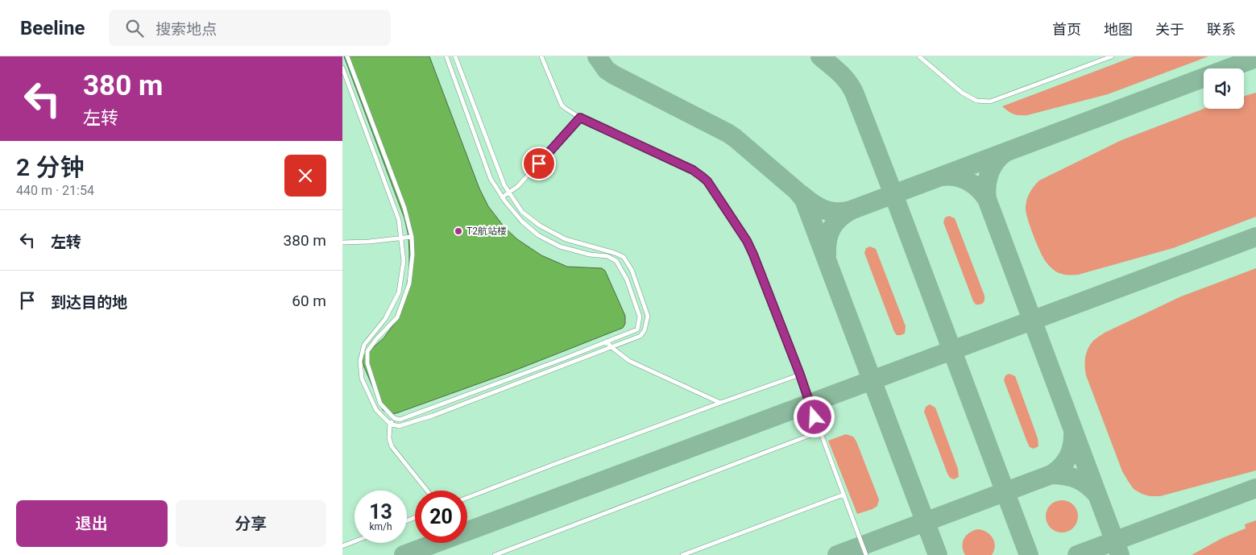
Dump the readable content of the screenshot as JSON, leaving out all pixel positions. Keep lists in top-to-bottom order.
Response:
{
  "places": ["T2航站楼"],
  "page": {
    "header": "Beeline",
    "search": "搜索地点",
    "nav": [
      "首页",
      "地图",
      "关于",
      "联系"
    ],
    "turn": ["380 m", "左转"],
    "heading": ["2 分钟", "440 m · 21:54"],
    "list": [
      {
        "name": "左转",
        "value": "380 m"
      },
      {
        "name": "到达目的地",
        "value": "60 m"
      }
    ],
    "speed": "13 km/h",
    "limit": "20",
    "buttons": ["退出", "分享"]
  }
}
